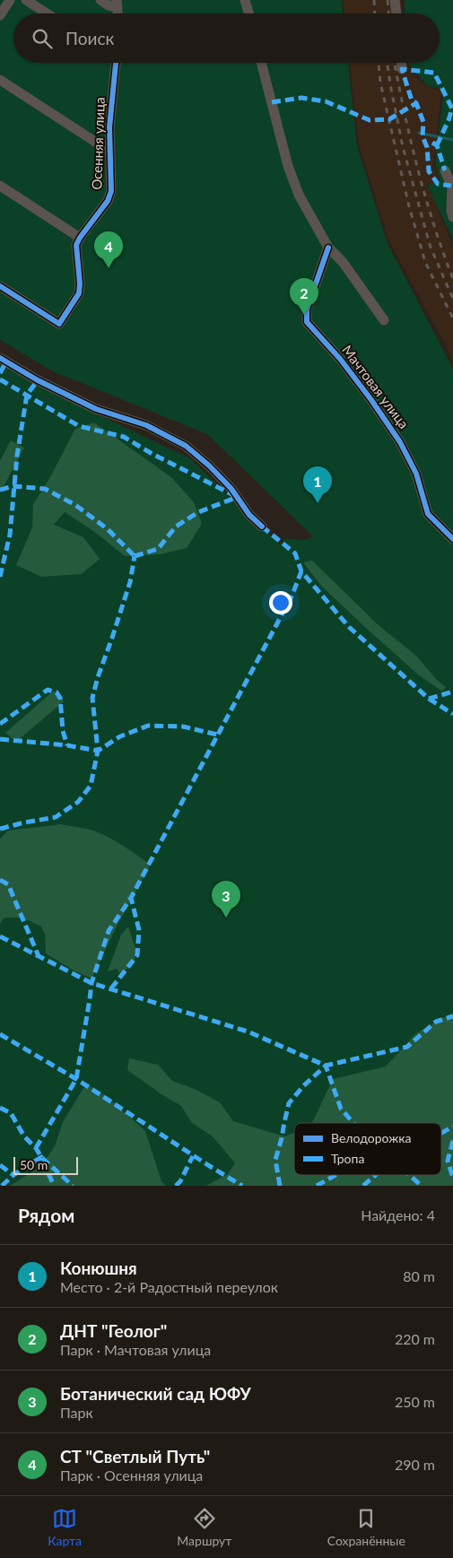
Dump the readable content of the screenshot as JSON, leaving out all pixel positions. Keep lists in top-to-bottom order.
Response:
{
  "streets": {
    "street": ["Осенняя улица", "Мачтовая улица"]
  },
  "legend": ["Велодорожка", "Тропа"],
  "scale_bar": "50 m",
  "page": {
    "search": "Поиск",
    "pins": [
      "4",
      "2",
      "1",
      "3"
    ],
    "scale": "50 m",
    "heading": ["Рядом", "Найдено: 4"],
    "list": [
      {
        "mark": "1",
        "name": "Конюшня",
        "note": "Место · 2-й Радостный переулок",
        "value": "80 m"
      },
      {
        "mark": "2",
        "name": "ДНТ \"Геолог\"",
        "note": "Парк · Мачтовая улица",
        "value": "220 m"
      },
      {
        "mark": "3",
        "name": "Ботанический сад ЮФУ",
        "note": "Парк",
        "value": "250 m"
      },
      {
        "mark": "4",
        "name": "СТ \"Светлый Путь\"",
        "note": "Парк · Осенняя улица",
        "value": "290 m"
      }
    ],
    "nav": ["Карта", "Маршрут", "Сохранённые"]
  }
}
